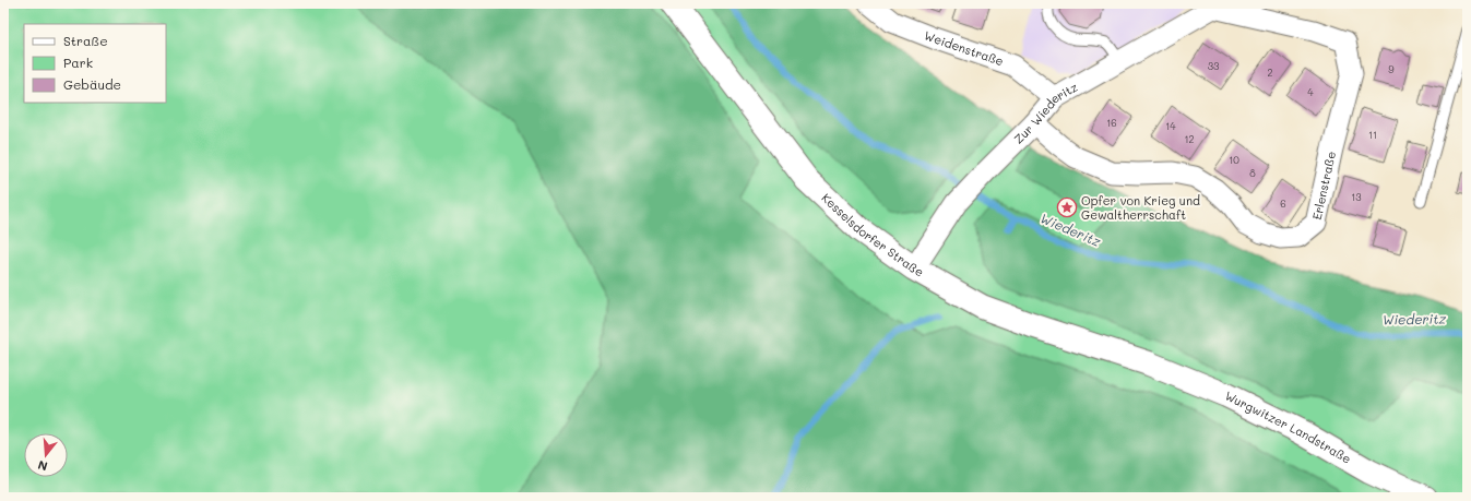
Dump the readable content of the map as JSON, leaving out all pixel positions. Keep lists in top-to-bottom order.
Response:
{
  "streets": {
    "main road": ["Kesselsdorfer Straße", "Wurgwitzer Landstraße"],
    "street": ["Weidenstraße", "Zur Wiederitz", "Erlenstraße"]
  },
  "crossings": [
    ["Weidenstraße", "Zur Wiederitz"],
    ["Zur Wiederitz", "Erlenstraße"],
    ["Zur Wiederitz", "Kesselsdorfer Straße"],
    ["Kesselsdorfer Straße", "Wurgwitzer Landstraße"]
  ],
  "water": ["Wiederitz"],
  "places": {
    "place": ["Opfer von Krieg und Gewaltherrschaft"]
  },
  "house_numbers": [
    "33",
    "9",
    "2",
    "4",
    "16",
    "14",
    "11",
    "12",
    "10",
    "8",
    "13",
    "6"
  ],
  "legend": ["Straße", "Park", "Gebäude"],
  "north": "bottom"
}
